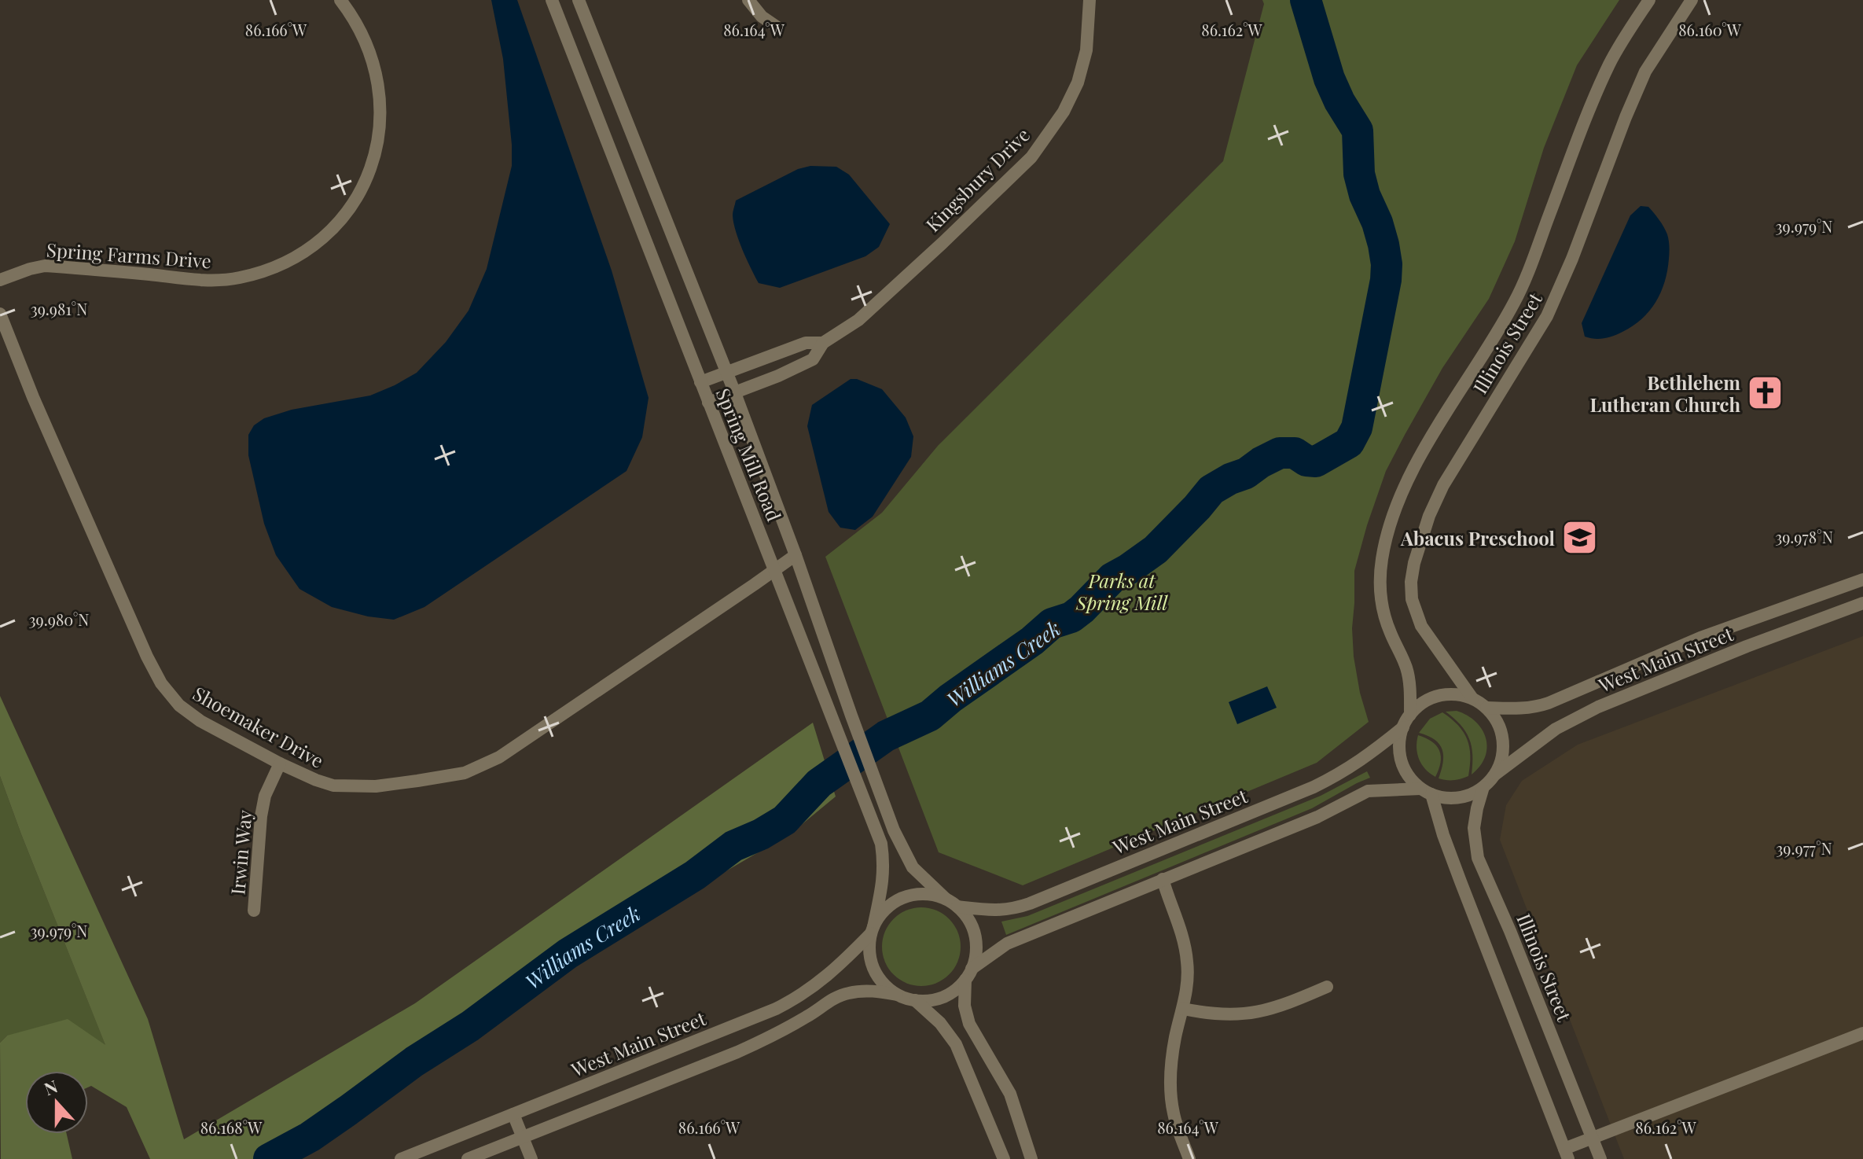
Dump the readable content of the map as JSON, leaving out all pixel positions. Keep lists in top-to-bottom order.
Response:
{
  "streets": {
    "street": [
      "Kingsbury Drive",
      "Spring Farms Drive",
      "Illinois Street",
      "Spring Mill Road",
      "West Main Street",
      "Shoemaker Drive",
      "Irwin Way"
    ]
  },
  "crossings": [
    ["Kingsbury Drive", "Spring Mill Road"],
    ["Illinois Street", "West Main Street"],
    ["Spring Mill Road", "West Main Street"],
    ["Spring Mill Road", "Shoemaker Drive"],
    ["Shoemaker Drive", "Irwin Way"]
  ],
  "water": ["Williams Creek"],
  "parks": ["Parks at Spring Mill"],
  "places": {
    "church": ["Bethlehem Lutheran Church"],
    "school or university": ["Abacus Preschool"]
  },
  "north": "top",
  "coordinates": [
    "86.166°W",
    "86.164°W",
    "86.162°W",
    "86.160°W",
    "39.979°N",
    "39.981°N",
    "39.978°N",
    "39.980°N",
    "39.977°N",
    "86.168°W"
  ]
}
